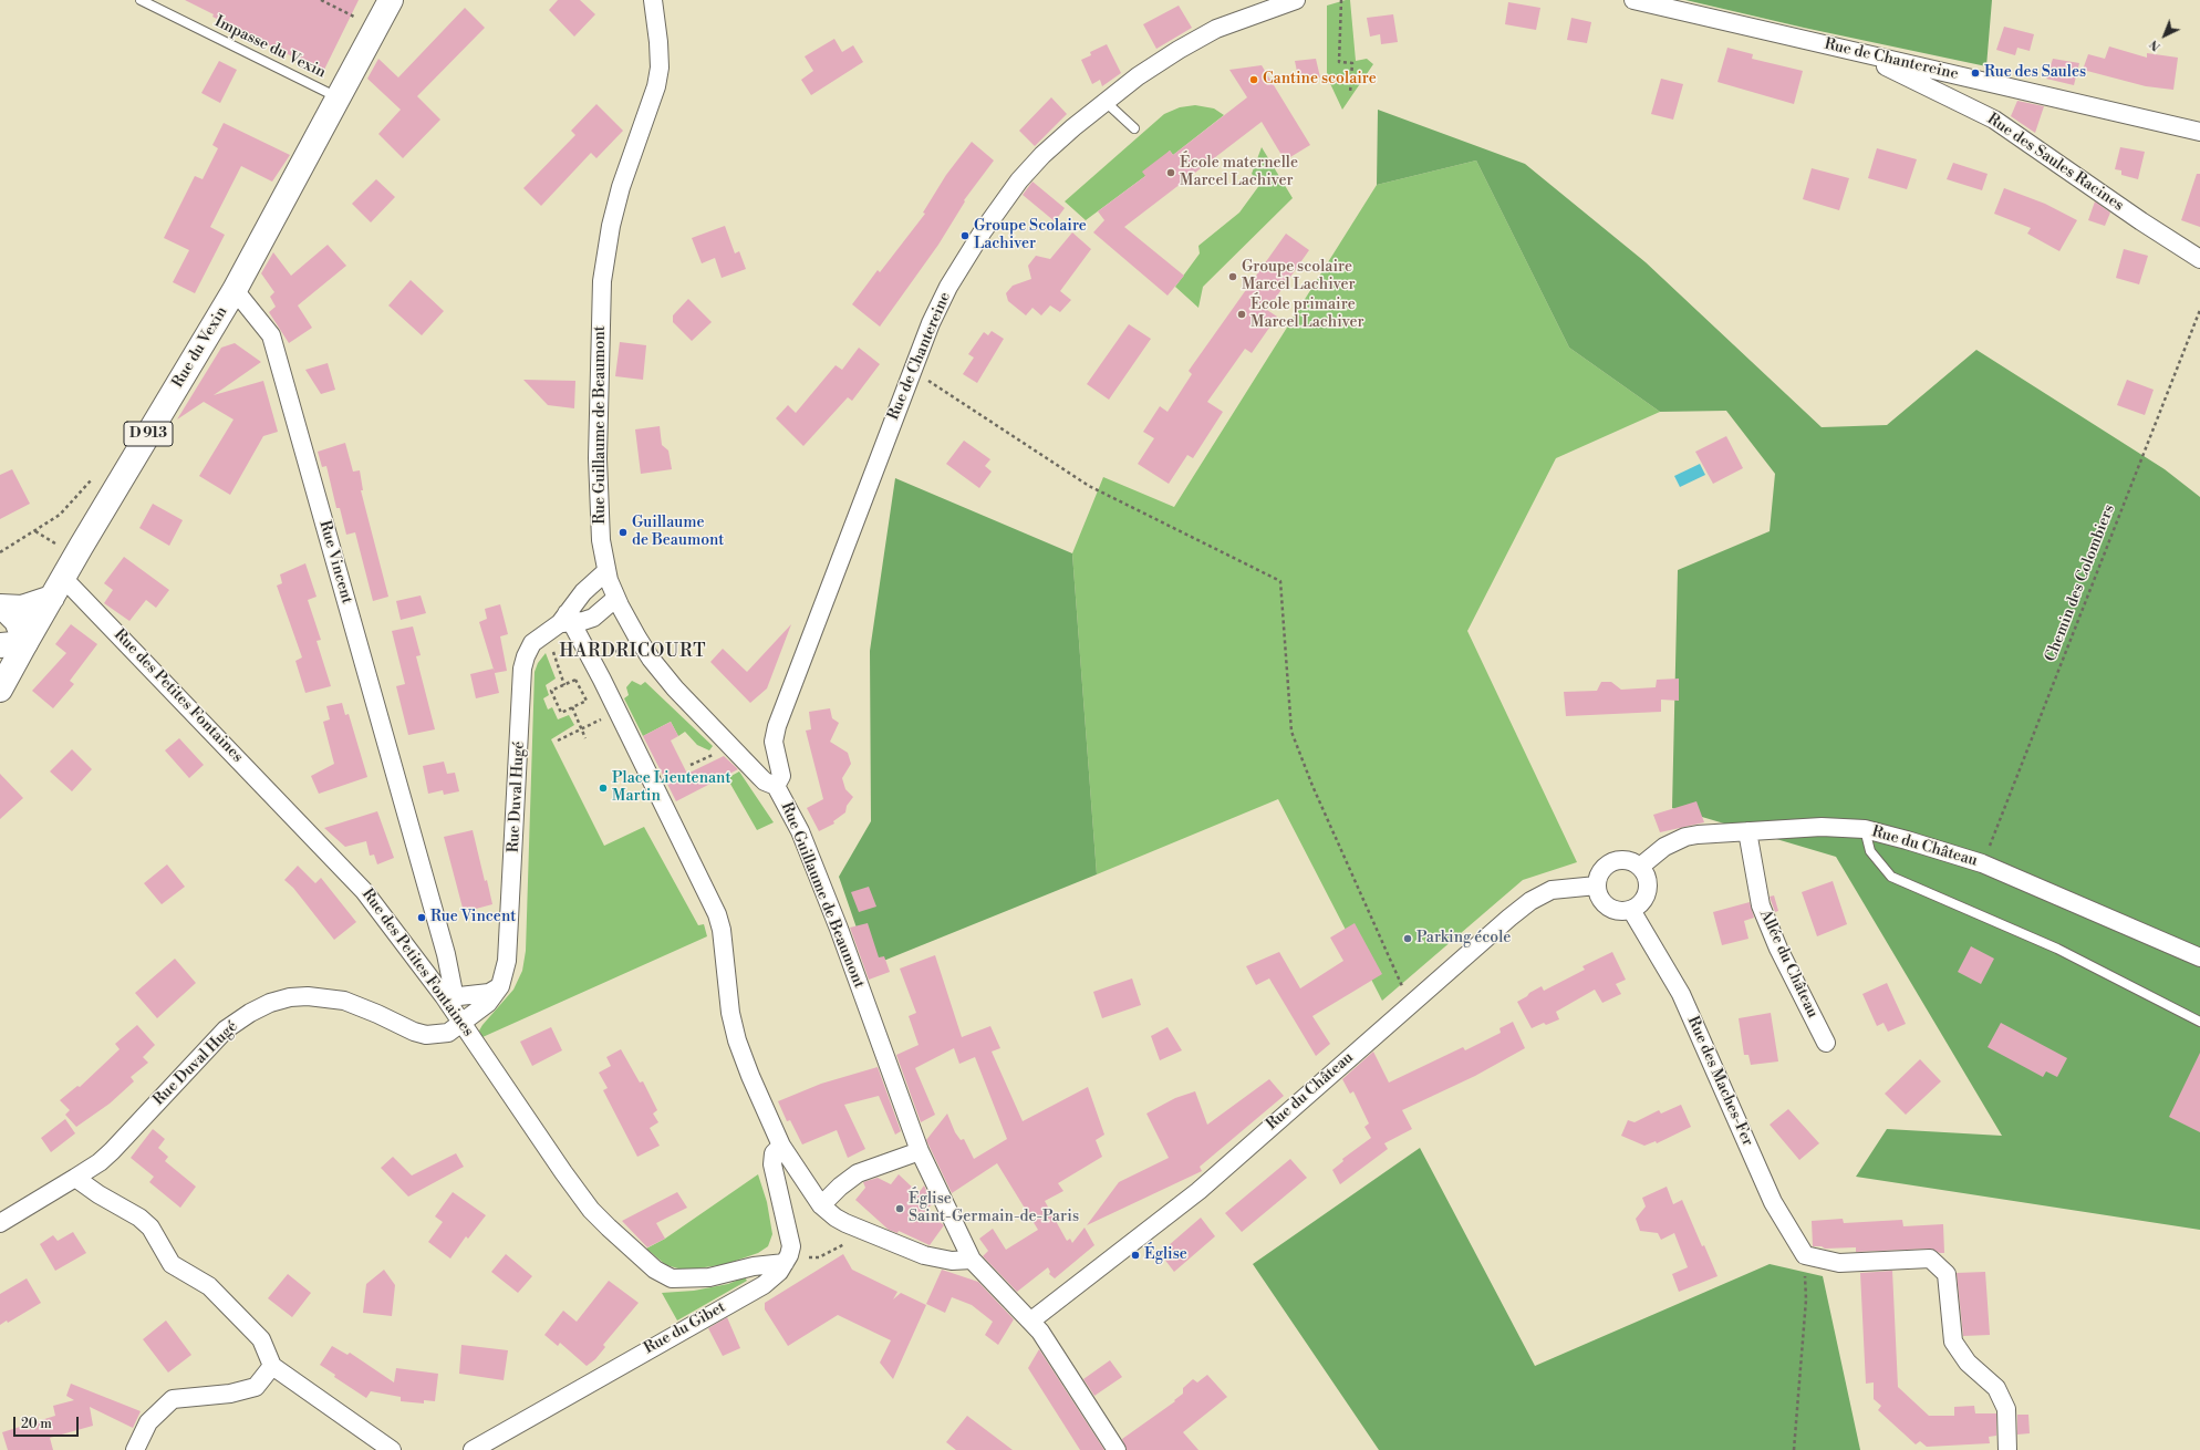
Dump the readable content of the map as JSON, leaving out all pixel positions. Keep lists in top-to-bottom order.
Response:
{
  "streets": {
    "main road": ["Rue du Vexin", "D 913"],
    "street": [
      "Rue de Chantereine",
      "Rue des Saules Racines",
      "Rue Guillaume de Beaumont",
      "Rue Vincent",
      "Rue des Petites Fontaines",
      "Rue Duval Hugé",
      "Rue du Château",
      "Allée du Château",
      "Rue des Maches-Fer",
      "Rue du Gibet"
    ],
    "lane": ["Impasse du Vexin"],
    "path": ["Chemin des Colombiers"]
  },
  "crossings": [
    ["Impasse du Vexin", "Rue du Vexin"],
    ["Rue de Chantereine", "Rue des Saules Racines"],
    ["Rue de Chantereine", "Rue Guillaume de Beaumont"],
    ["Rue du Vexin", "Rue Vincent"],
    ["Rue du Vexin", "Rue des Petites Fontaines"],
    ["Rue Guillaume de Beaumont", "Rue Duval Hugé"],
    ["Rue Guillaume de Beaumont", "Rue du Château"],
    ["Rue Vincent", "Rue des Petites Fontaines"],
    ["Chemin des Colombiers", "Rue du Château"],
    ["Rue des Petites Fontaines", "Rue Duval Hugé"],
    ["Rue des Petites Fontaines", "Rue du Gibet"],
    ["Rue du Château", "Allée du Château"],
    ["Rue du Château", "Rue des Maches-Fer"]
  ],
  "districts": ["HARDRICOURT"],
  "places": [
    "Rue des Saules",
    "Cantine scolaire",
    "École maternelle Marcel Lachiver",
    "Groupe Scolaire Lachiver",
    "Groupe scolaire Marcel Lachiver",
    "École primaire Marcel Lachiver",
    "Guillaume de Beaumont",
    "Place Lieutenant Martin",
    "Rue Vincent",
    "Parking école",
    "Église Saint-Germain-de-Paris",
    "Église"
  ],
  "scale_bar": "20 m",
  "north": "bottom left"
}
